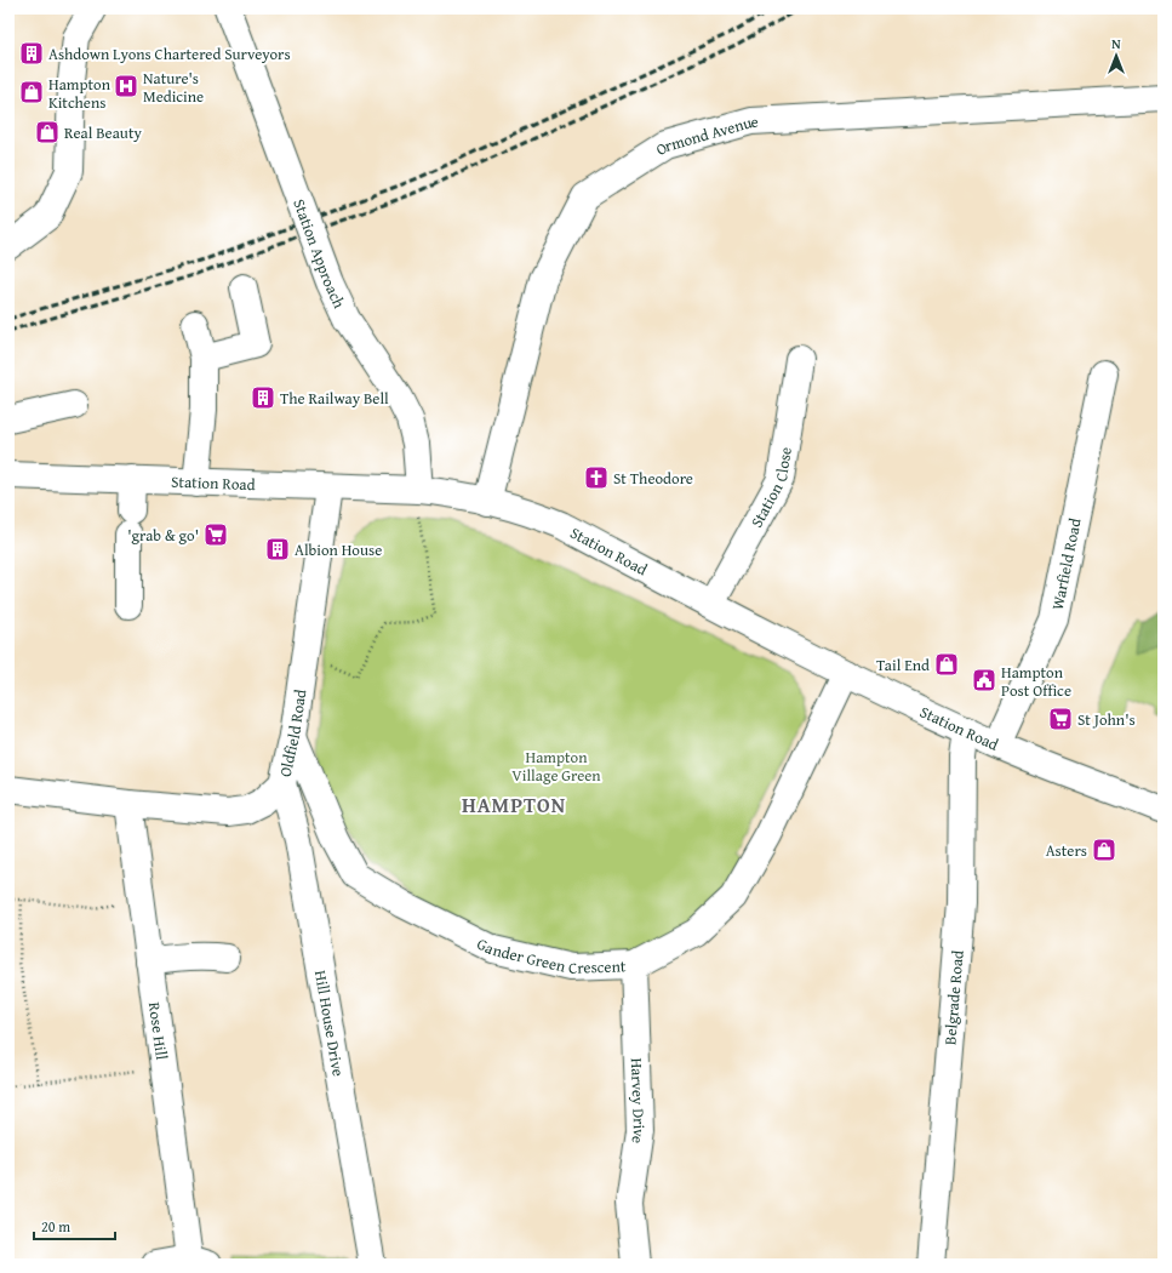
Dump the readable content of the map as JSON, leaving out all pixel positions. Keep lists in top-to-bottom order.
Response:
{
  "streets": {
    "street": [
      "Ormond Avenue",
      "Station Approach",
      "Station Road",
      "Station Close",
      "Warfield Road",
      "Oldfield Road",
      "Gander Green Crescent",
      "Belgrade Road",
      "Hill House Drive",
      "Rose Hill",
      "Harvey Drive"
    ]
  },
  "crossings": [
    ["Ormond Avenue", "Station Road"],
    ["Station Approach", "Station Road"],
    ["Station Road", "Station Close"],
    ["Station Road", "Warfield Road"],
    ["Station Road", "Oldfield Road"],
    ["Station Road", "Gander Green Crescent"],
    ["Station Road", "Belgrade Road"],
    ["Oldfield Road", "Gander Green Crescent"],
    ["Oldfield Road", "Hill House Drive"],
    ["Oldfield Road", "Rose Hill"],
    ["Gander Green Crescent", "Harvey Drive"]
  ],
  "districts": ["HAMPTON"],
  "parks": ["Hampton Village Green"],
  "places": {
    "building": ["Ashdown Lyons Chartered Surveyors", "The Railway Bell", "Albion House"],
    "hospital": ["Nature's Medicine"],
    "shop": [
      "Hampton Kitchens",
      "Real Beauty",
      "Tail End",
      "Asters"
    ],
    "church": ["St Theodore"],
    "supermarket": ["'grab & go'", "St John's"],
    "public building": ["Hampton Post Office"]
  },
  "scale_bar": "20 m",
  "north": "top"
}
